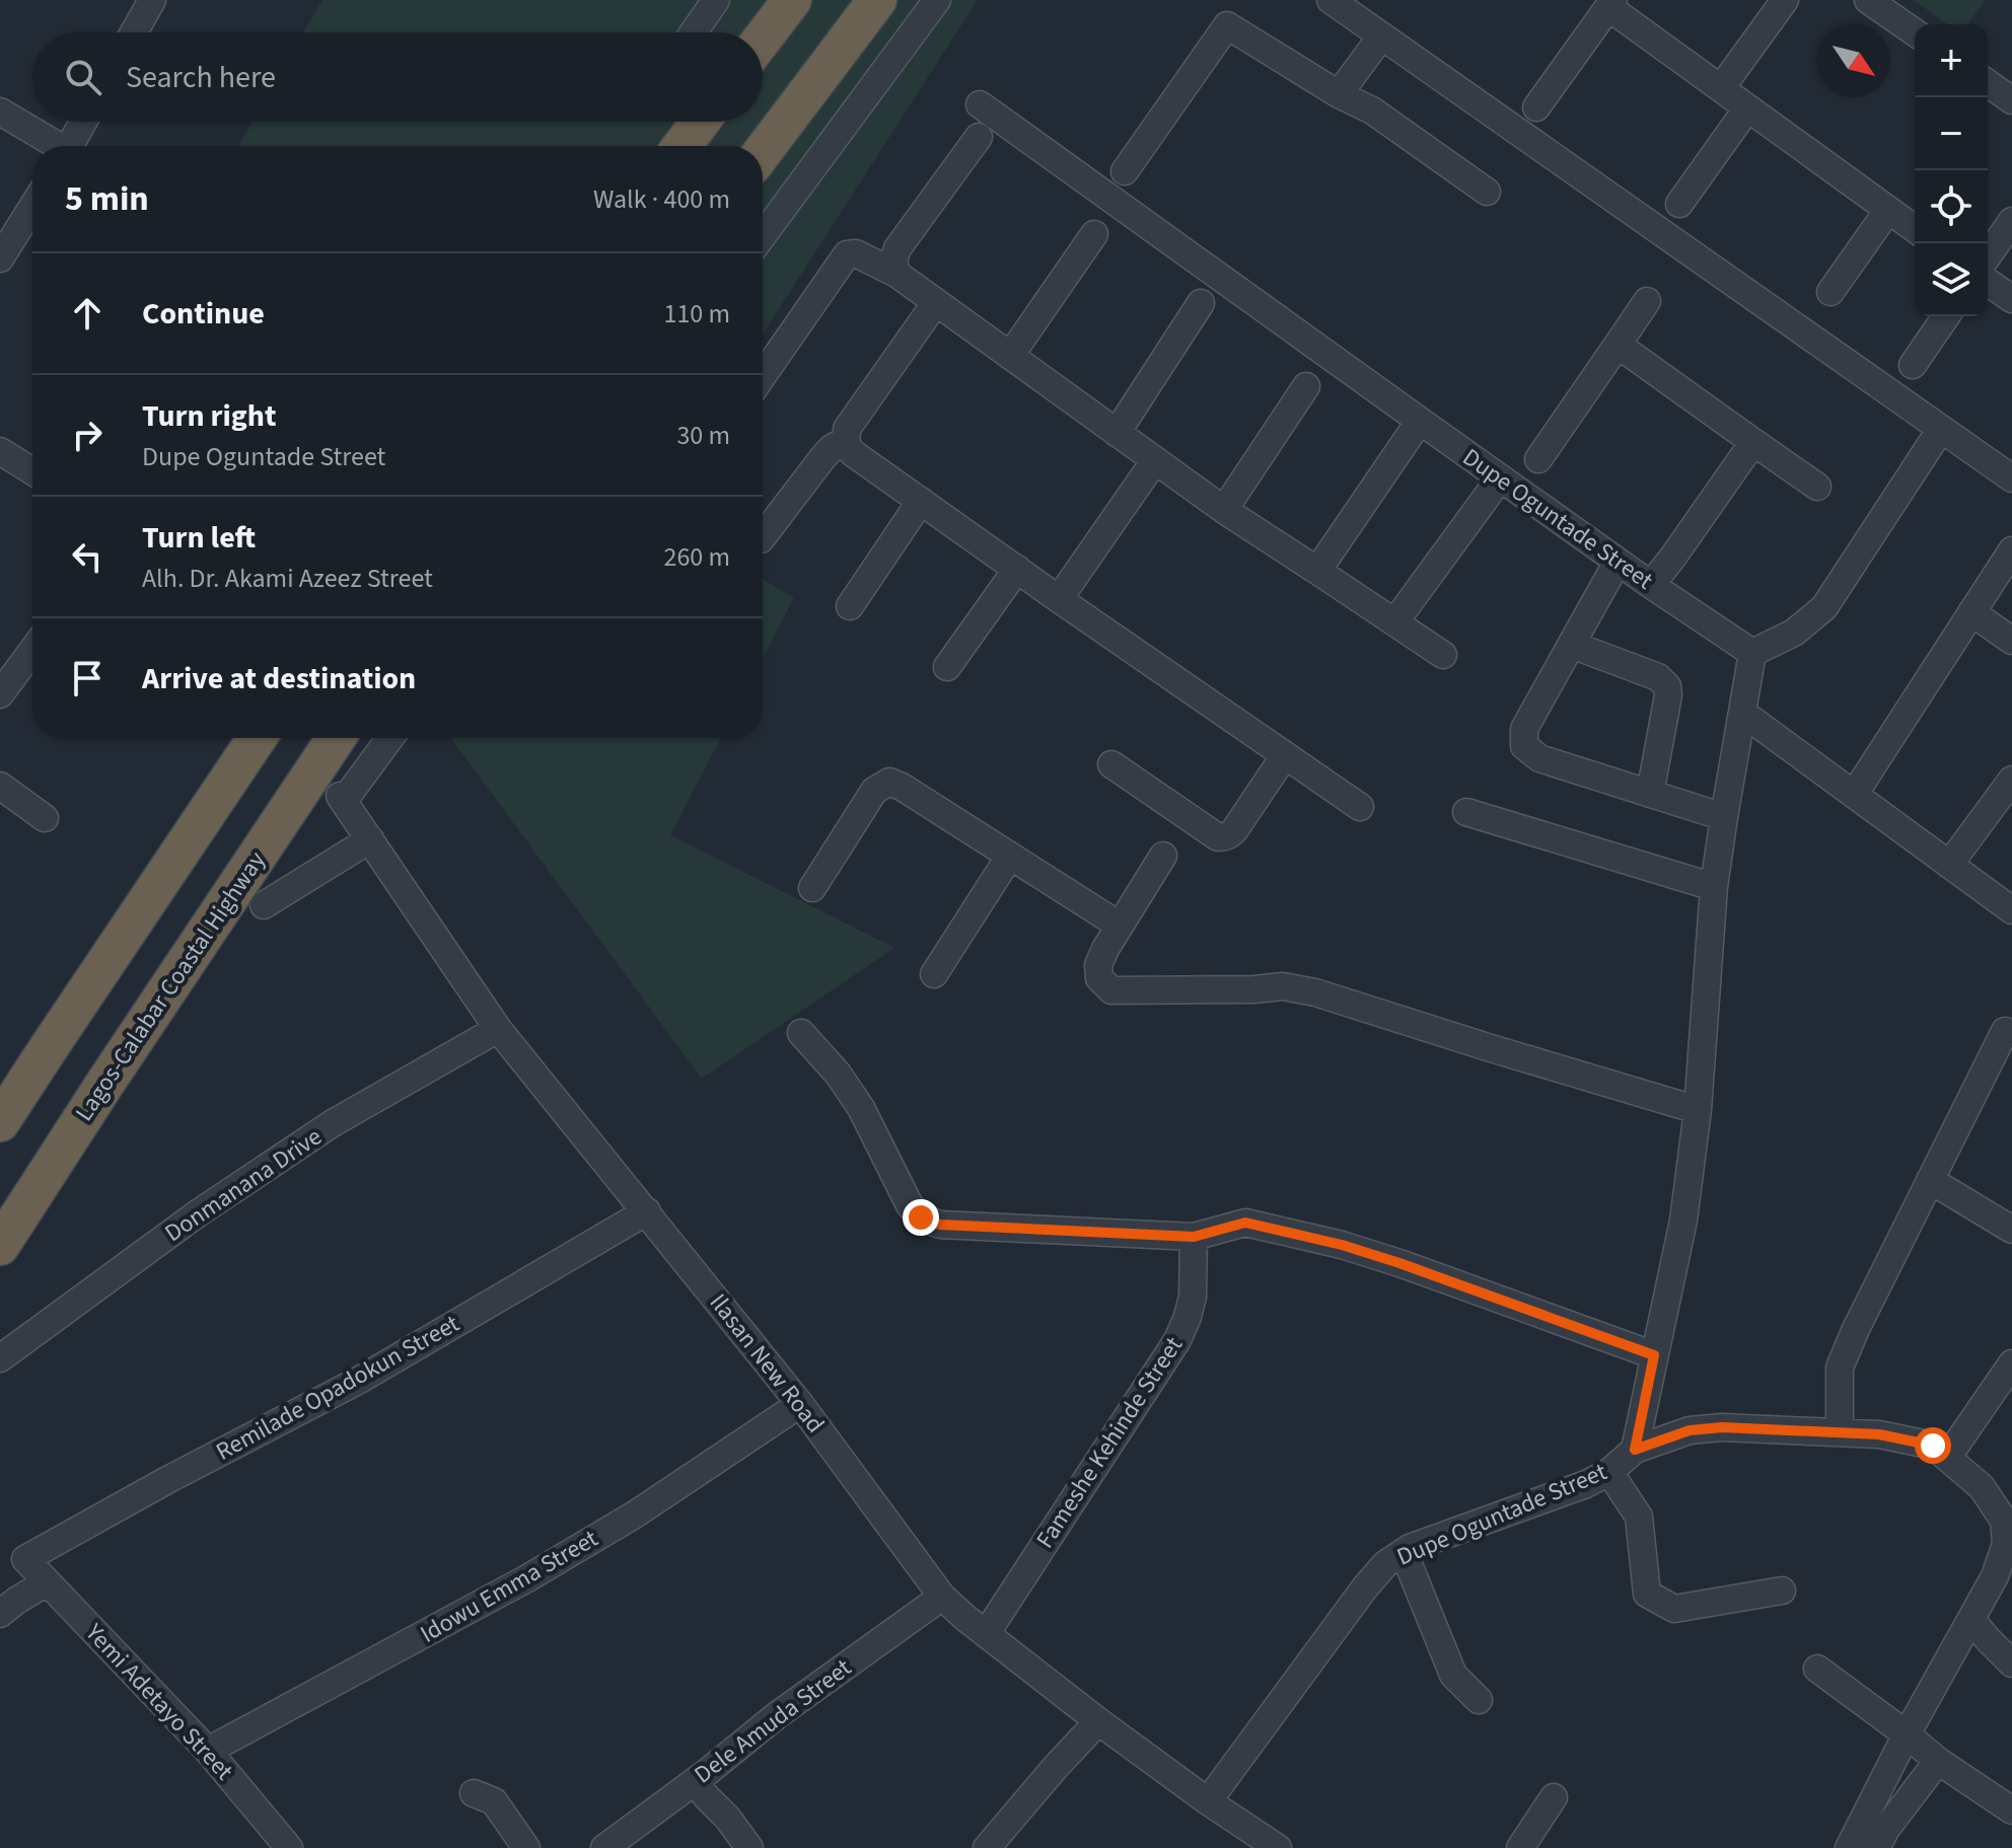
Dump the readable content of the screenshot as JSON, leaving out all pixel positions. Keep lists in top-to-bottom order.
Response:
{
  "streets": {
    "highway": ["Lagos-Calabar Coastal Highway"],
    "street": [
      "Dupe Oguntade Street",
      "Donmanana Drive",
      "Ilasan New Road",
      "Remilade Opadokun Street",
      "Fameshe Kehinde Street",
      "Idowu Emma Street",
      "Yemi Adetayo Street",
      "Dele Amuda Street"
    ]
  },
  "crossings": [
    ["Dupe Oguntade Street", "Ilasan New Road"],
    ["Donmanana Drive", "Ilasan New Road"],
    ["Ilasan New Road", "Remilade Opadokun Street"],
    ["Ilasan New Road", "Fameshe Kehinde Street"],
    ["Ilasan New Road", "Idowu Emma Street"],
    ["Ilasan New Road", "Dele Amuda Street"],
    ["Remilade Opadokun Street", "Yemi Adetayo Street"],
    ["Idowu Emma Street", "Yemi Adetayo Street"]
  ],
  "north": "bottom right",
  "page": {
    "map_buttons": ["+", "−"],
    "search": "Search here",
    "heading": ["5 min", "Walk · 400 m"],
    "list": [
      ["Continue", "110 m"],
      ["Turn right", "Dupe Oguntade Street", "30 m"],
      ["Turn left", "Alh. Dr. Akami Azeez Street", "260 m"],
      "Arrive at destination"
    ]
  }
}
